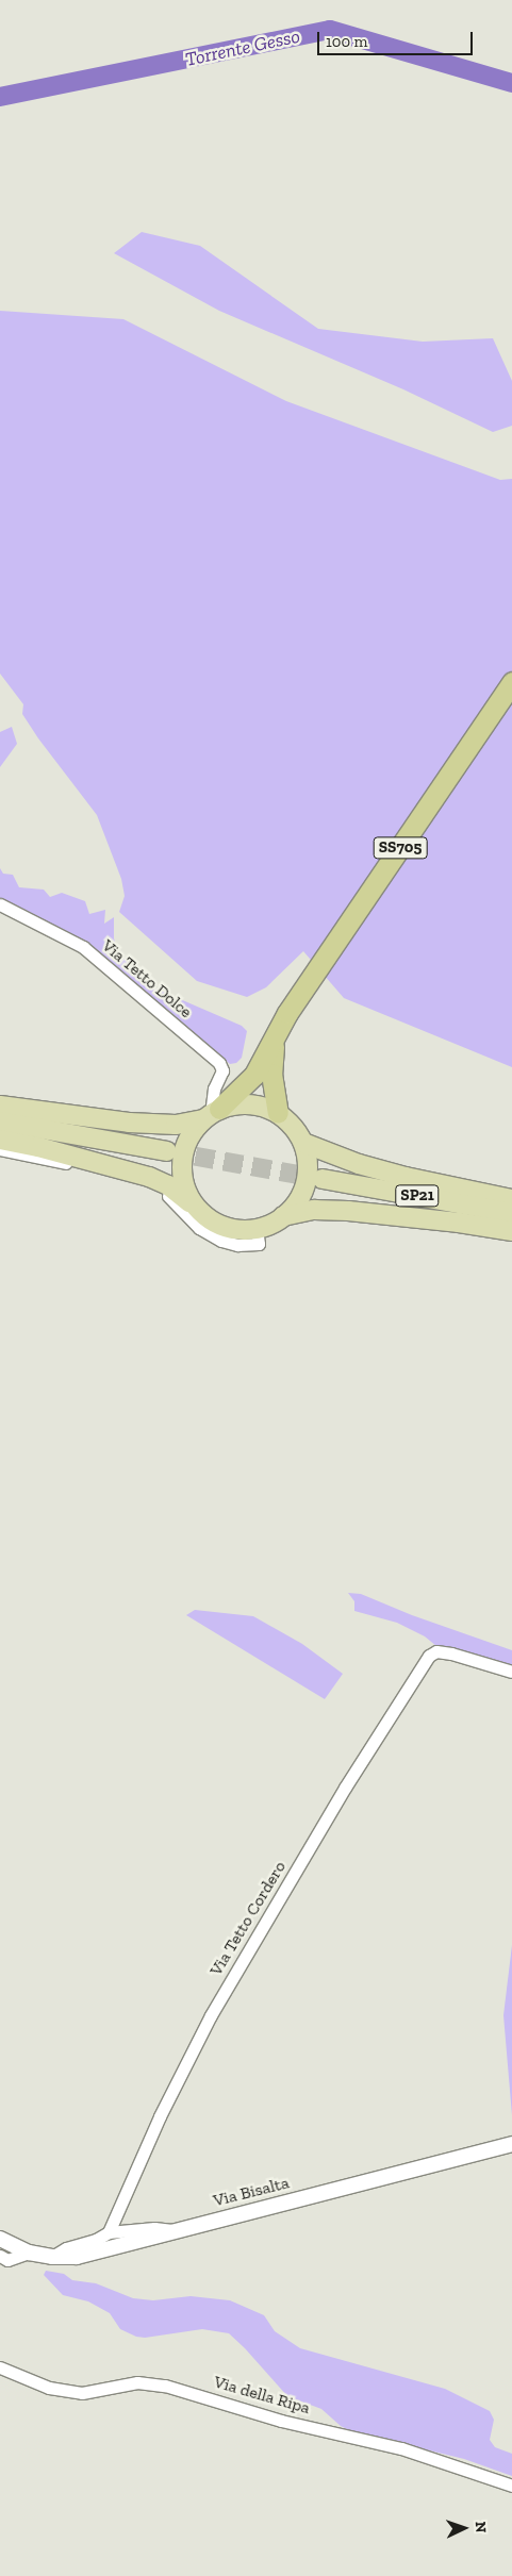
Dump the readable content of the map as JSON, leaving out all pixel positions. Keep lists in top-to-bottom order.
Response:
{
  "streets": {
    "highway": ["SS705"],
    "main road": ["SP21"],
    "street": [
      "Via Tetto Dolce",
      "Via Tetto Cordero",
      "Via Bisalta",
      "Via della Ripa"
    ]
  },
  "crossings": [
    ["SS705", "Via Tetto Dolce"]
  ],
  "water": ["Torrente Gesso"],
  "scale_bar": "100 m",
  "north": "right"
}
